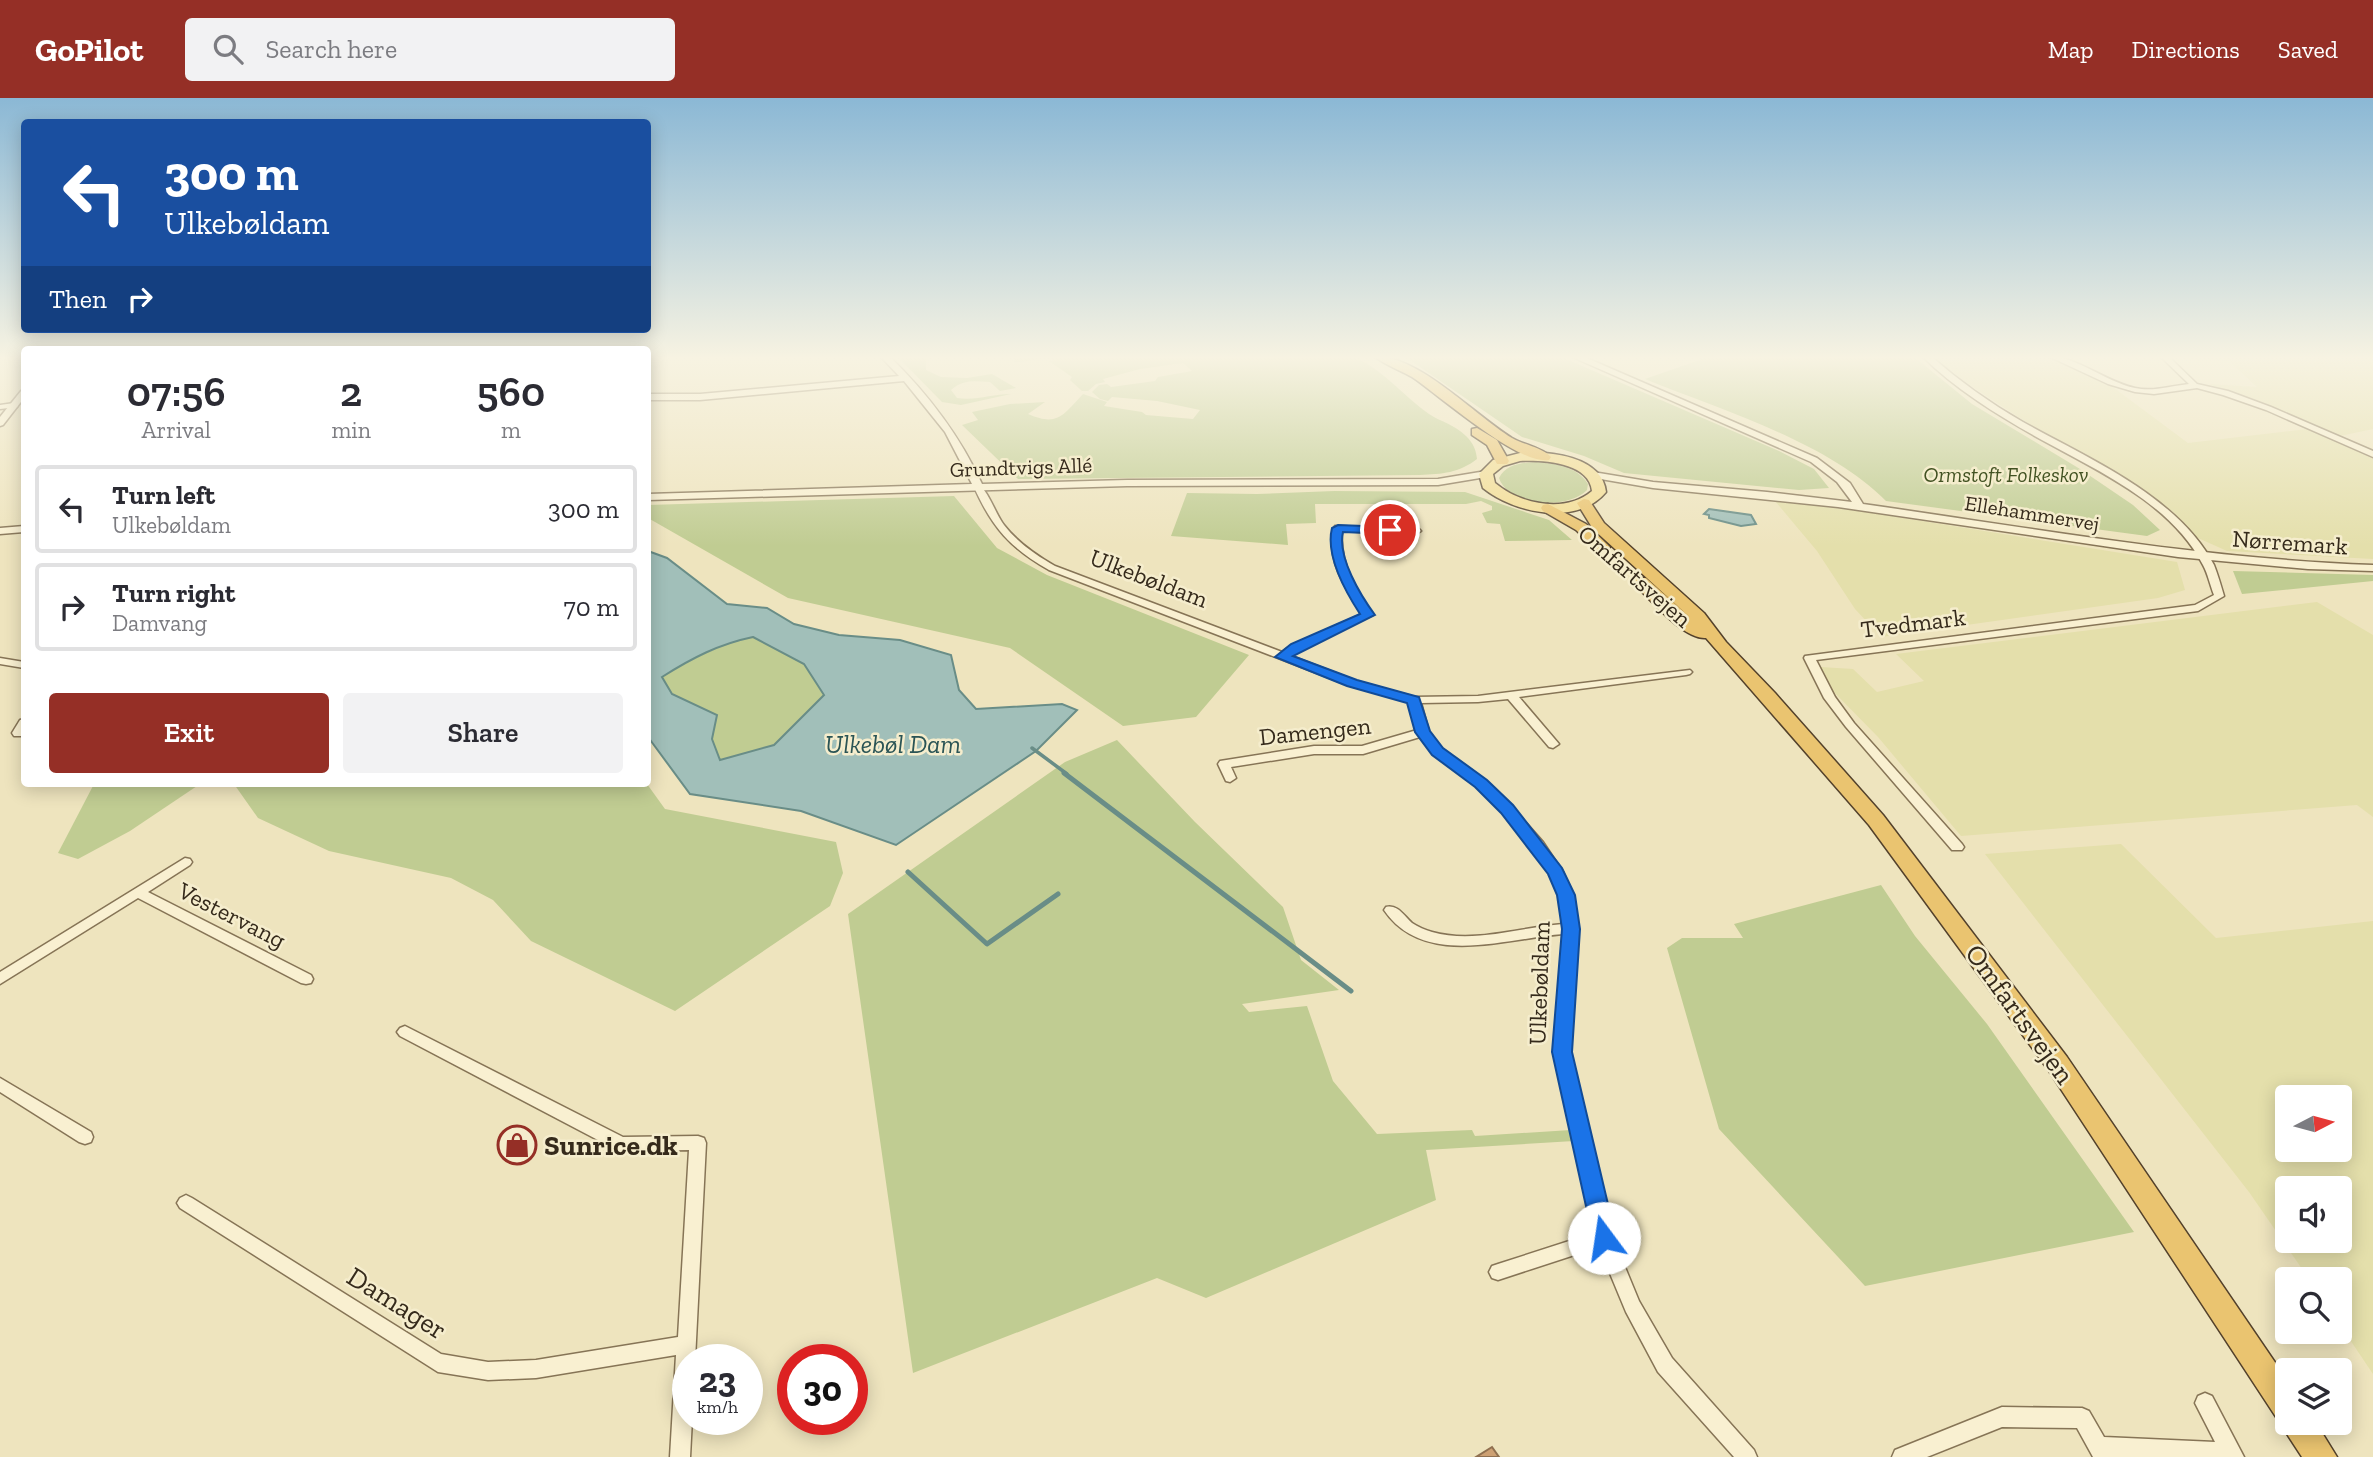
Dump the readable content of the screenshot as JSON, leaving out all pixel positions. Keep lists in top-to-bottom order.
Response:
{
  "streets": {
    "highway": ["Omfartsvejen"],
    "street": [
      "Grundtvigs Allé",
      "Ellehammervej",
      "Nørremark",
      "Ulkebøldam",
      "Tvedmark",
      "Damengen",
      "Vestervang",
      "Damager"
    ]
  },
  "crossings": [
    ["Grundtvigs Allé", "Ulkebøldam"],
    ["Ellehammervej", "Nørremark"],
    ["Ellehammervej", "Tvedmark"],
    ["Nørremark", "Tvedmark"],
    ["Ulkebøldam", "Damengen"]
  ],
  "water": ["Ulkebøl Dam"],
  "parks": ["Ormstoft Folkeskov"],
  "places": {
    "shop": ["Sunrice.dk"]
  },
  "north": "right",
  "page": {
    "header": "GoPilot",
    "search": "Search here",
    "nav": ["Map", "Directions", "Saved"],
    "turn": ["300 m", "Ulkebøldam"],
    "then": "Then",
    "eta": [
      "07:56",
      "Arrival",
      "2",
      "min",
      "560",
      "m"
    ],
    "list": [
      {
        "name": "Turn left",
        "note": "Ulkebøldam",
        "value": "300 m"
      },
      {
        "name": "Turn right",
        "note": "Damvang",
        "value": "70 m"
      }
    ],
    "buttons": ["Exit", "Share"],
    "speed": "23 km/h",
    "limit": "30"
  }
}
